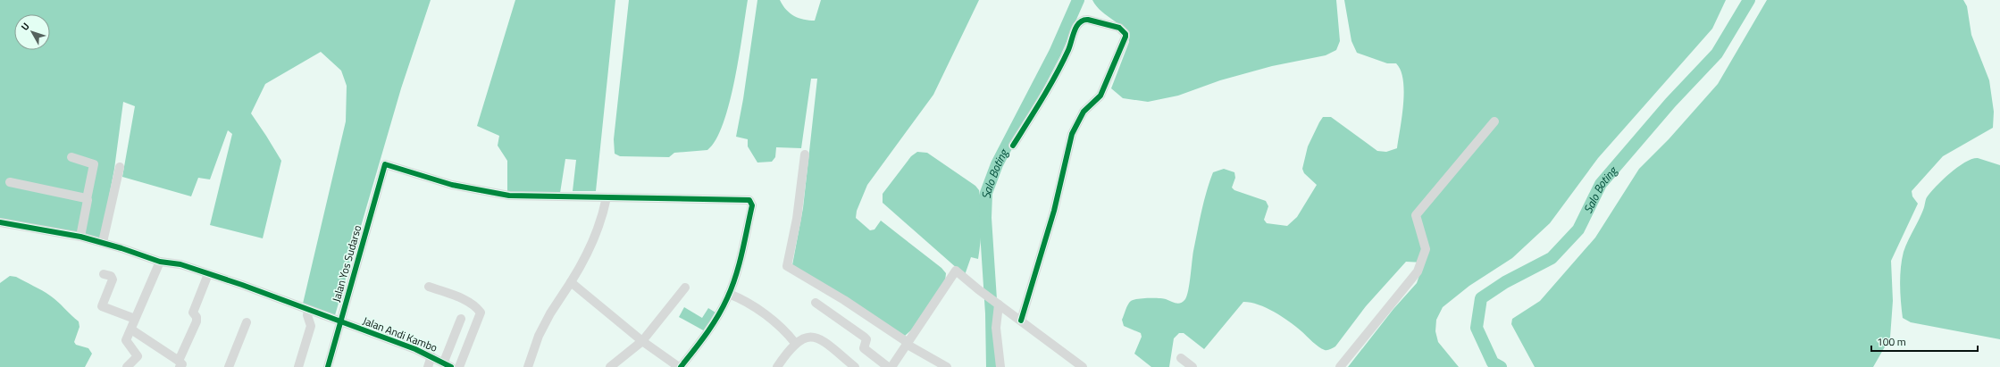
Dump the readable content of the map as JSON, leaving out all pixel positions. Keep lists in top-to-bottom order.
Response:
{
  "streets": {
    "street": ["Jalan Yos Sudarso", "Jalan Andi Kambo"]
  },
  "crossings": [
    ["Jalan Yos Sudarso", "Jalan Andi Kambo"]
  ],
  "water": ["Salo Boting"],
  "scale_bar": "100 m",
  "north": "top left"
}
